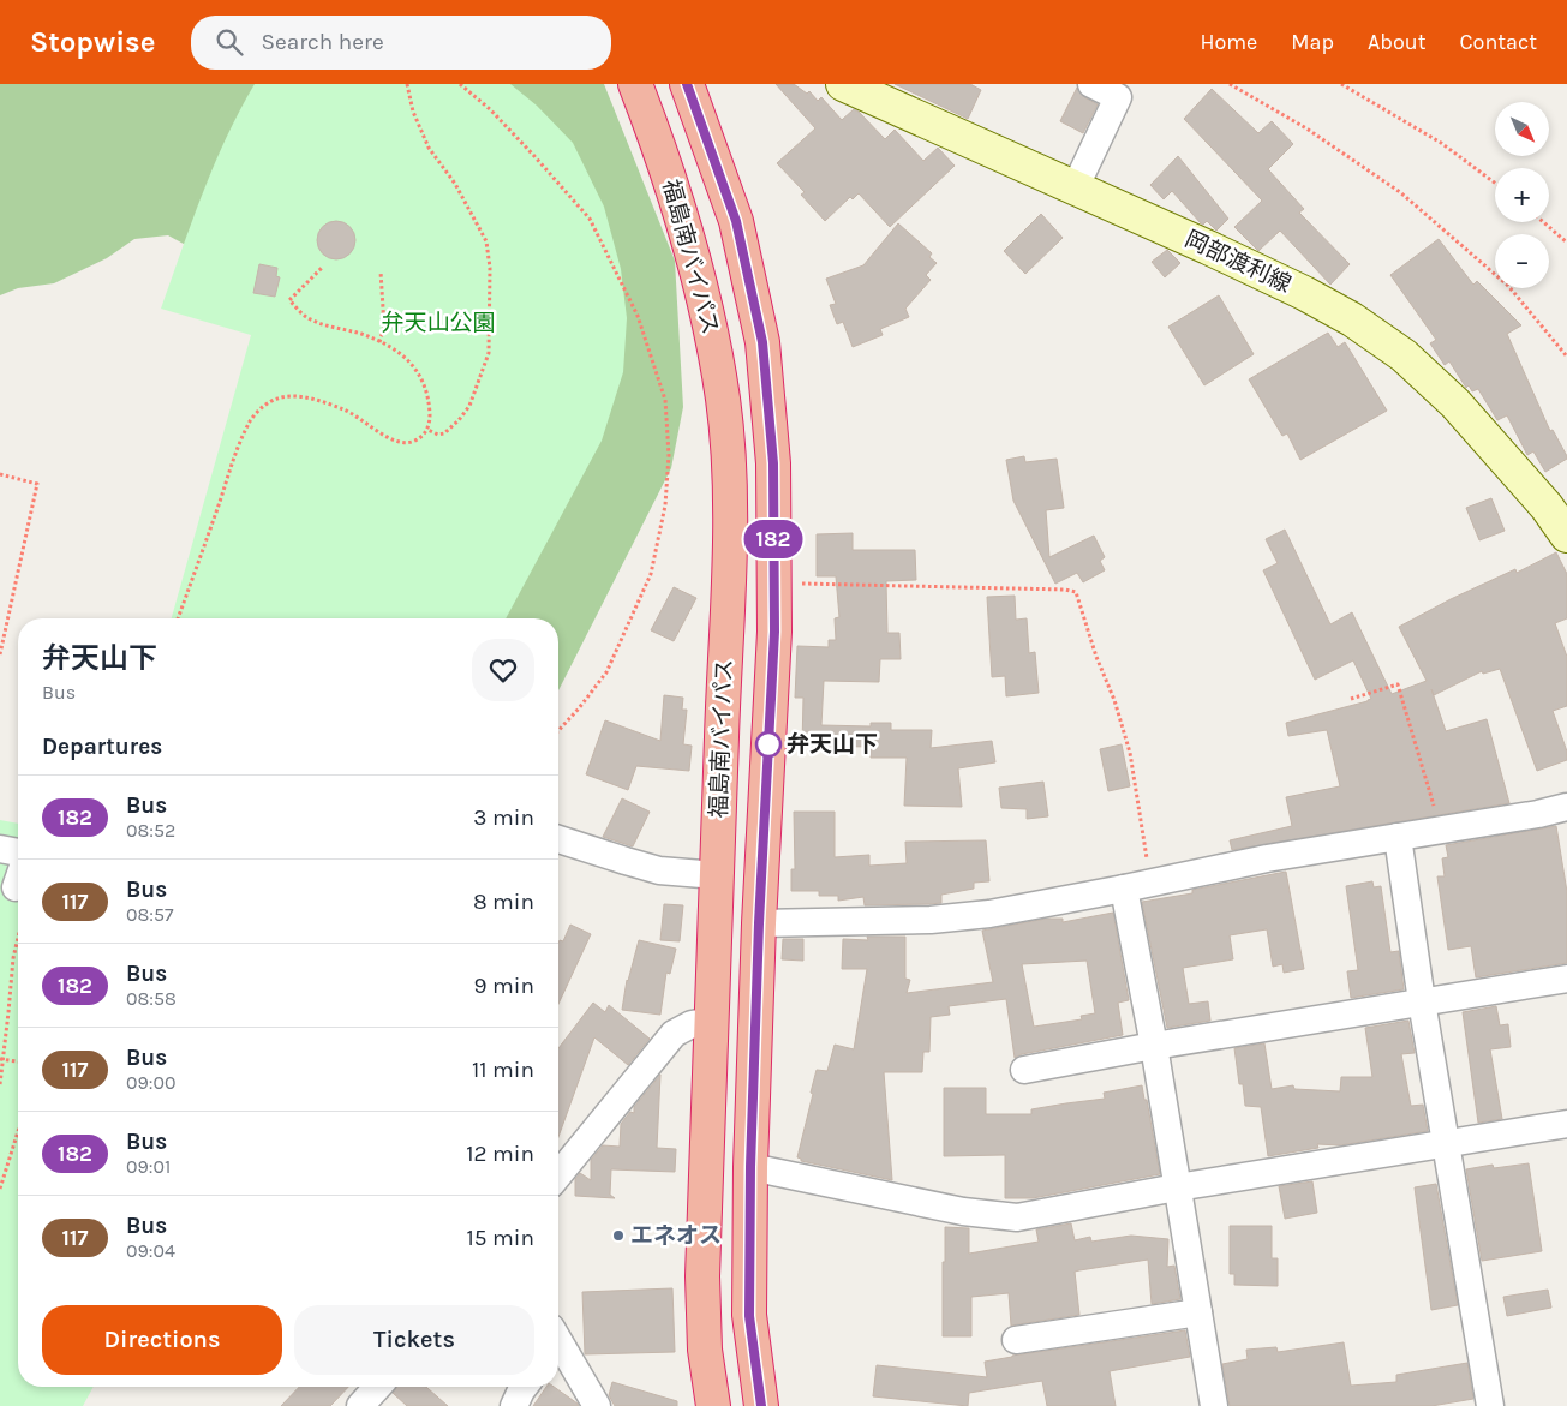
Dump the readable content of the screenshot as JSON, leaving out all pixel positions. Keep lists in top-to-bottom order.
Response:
{
  "streets": {
    "highway": ["福島南バイパス"],
    "main road": ["岡部渡利線"]
  },
  "parks": ["弁天山公園"],
  "places": ["弁天山下", "エネオス"],
  "lines": ["bus line 182"],
  "north": "bottom right",
  "page": {
    "header": "Stopwise",
    "search": "Search here",
    "nav": [
      "Home",
      "Map",
      "About",
      "Contact"
    ],
    "on_map": "182",
    "map_buttons": ["+", "−"],
    "heading": [
      ["弁天山下", "Bus"],
      "Departures"
    ],
    "list": [
      {
        "mark": "182",
        "name": "Bus",
        "note": "08:52",
        "value": "3 min"
      },
      {
        "mark": "117",
        "name": "Bus",
        "note": "08:57",
        "value": "8 min"
      },
      {
        "mark": "182",
        "name": "Bus",
        "note": "08:58",
        "value": "9 min"
      },
      {
        "mark": "117",
        "name": "Bus",
        "note": "09:00",
        "value": "11 min"
      },
      {
        "mark": "182",
        "name": "Bus",
        "note": "09:01",
        "value": "12 min"
      },
      {
        "mark": "117",
        "name": "Bus",
        "note": "09:04",
        "value": "15 min"
      }
    ],
    "buttons": ["Directions", "Tickets"]
  }
}
